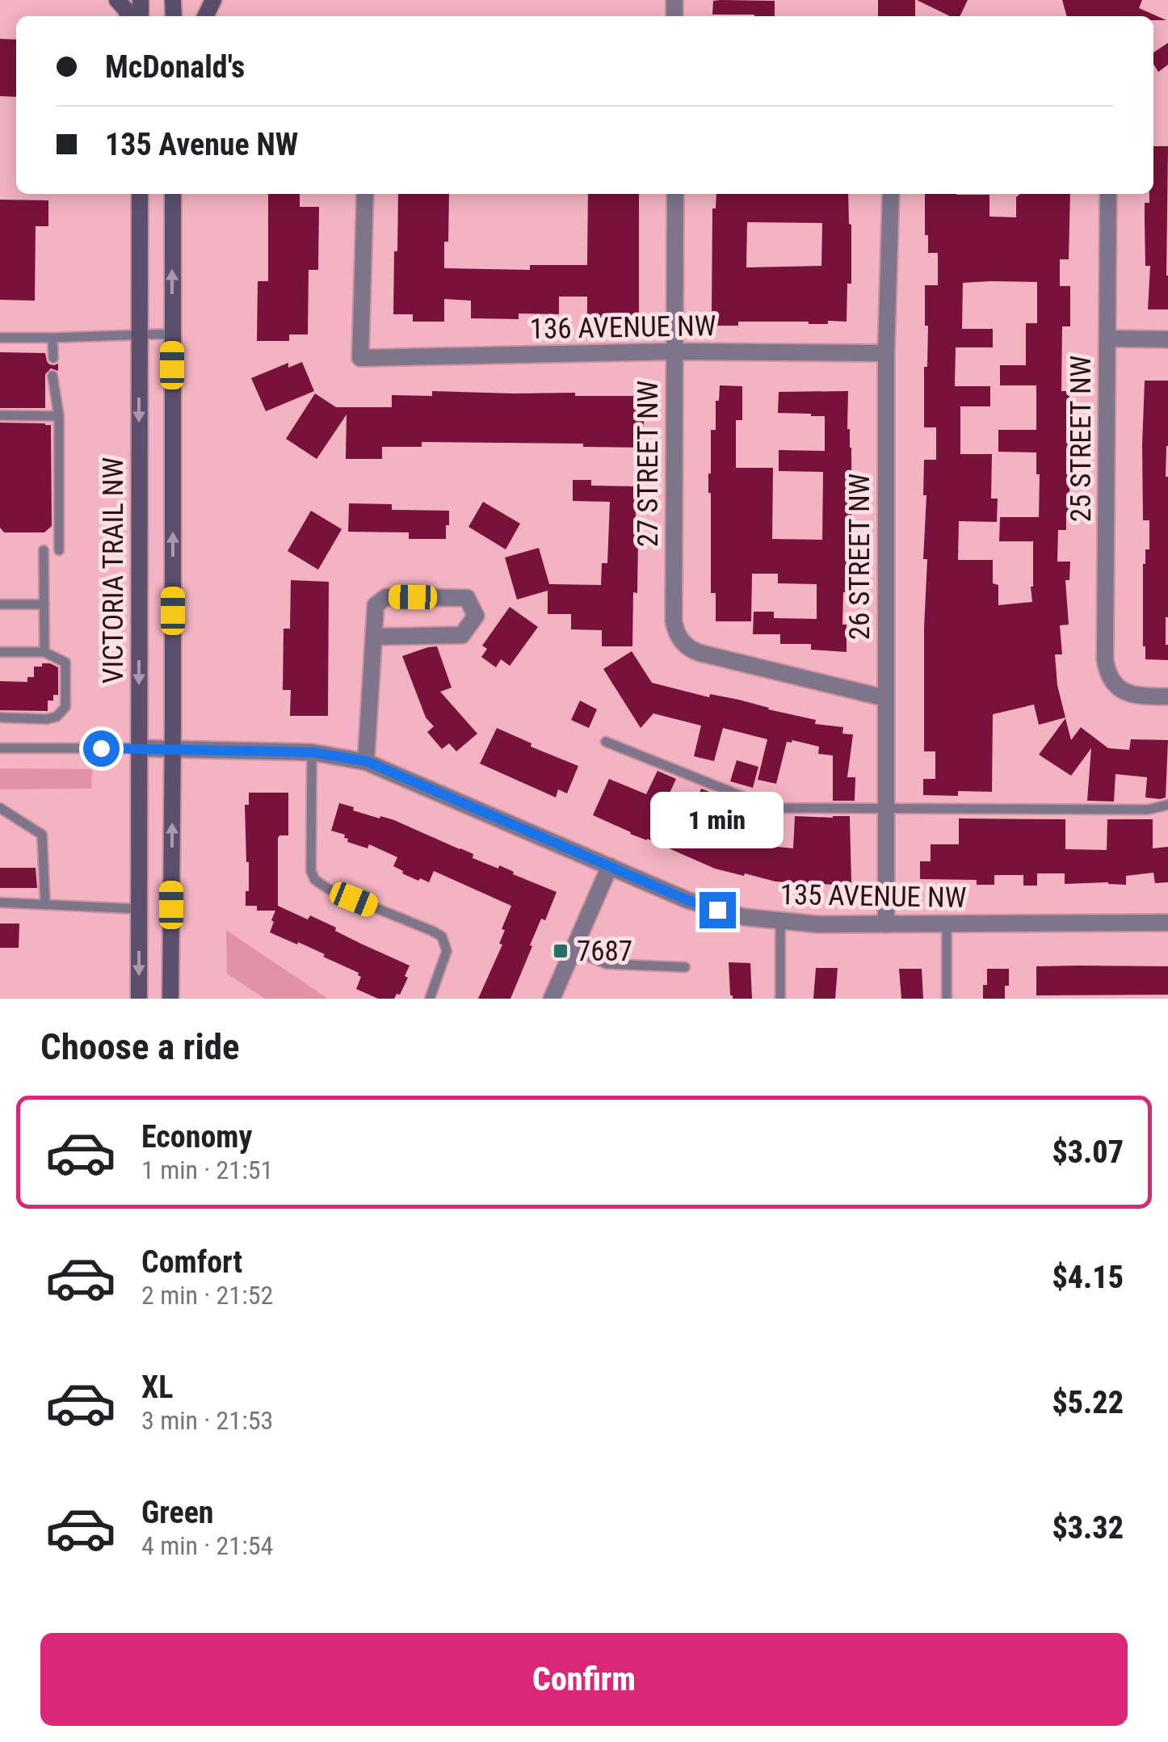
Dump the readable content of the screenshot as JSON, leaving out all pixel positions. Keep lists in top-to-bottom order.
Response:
{
  "streets": {
    "main road": ["VICTORIA TRAIL NW"],
    "street": [
      "136 AVENUE NW",
      "25 STREET NW",
      "27 STREET NW",
      "26 STREET NW",
      "135 AVENUE NW"
    ]
  },
  "crossings": [
    ["136 AVENUE NW", "27 STREET NW"],
    ["136 AVENUE NW", "26 STREET NW"],
    ["27 STREET NW", "26 STREET NW"],
    ["26 STREET NW", "135 AVENUE NW"],
    ["VICTORIA TRAIL NW", "135 AVENUE NW"]
  ],
  "places": {
    "transit": ["7687"]
  },
  "page": {
    "banner": ["McDonald's", "135 Avenue NW"],
    "bubble": "1 min",
    "heading": "Choose a ride",
    "list": [
      {
        "name": "Economy",
        "note": "1 min · 21:51",
        "value": "$3.07"
      },
      {
        "name": "Comfort",
        "note": "2 min · 21:52",
        "value": "$4.15"
      },
      {
        "name": "XL",
        "note": "3 min · 21:53",
        "value": "$5.22"
      },
      {
        "name": "Green",
        "note": "4 min · 21:54",
        "value": "$3.32"
      }
    ],
    "buttons": "Confirm"
  }
}
